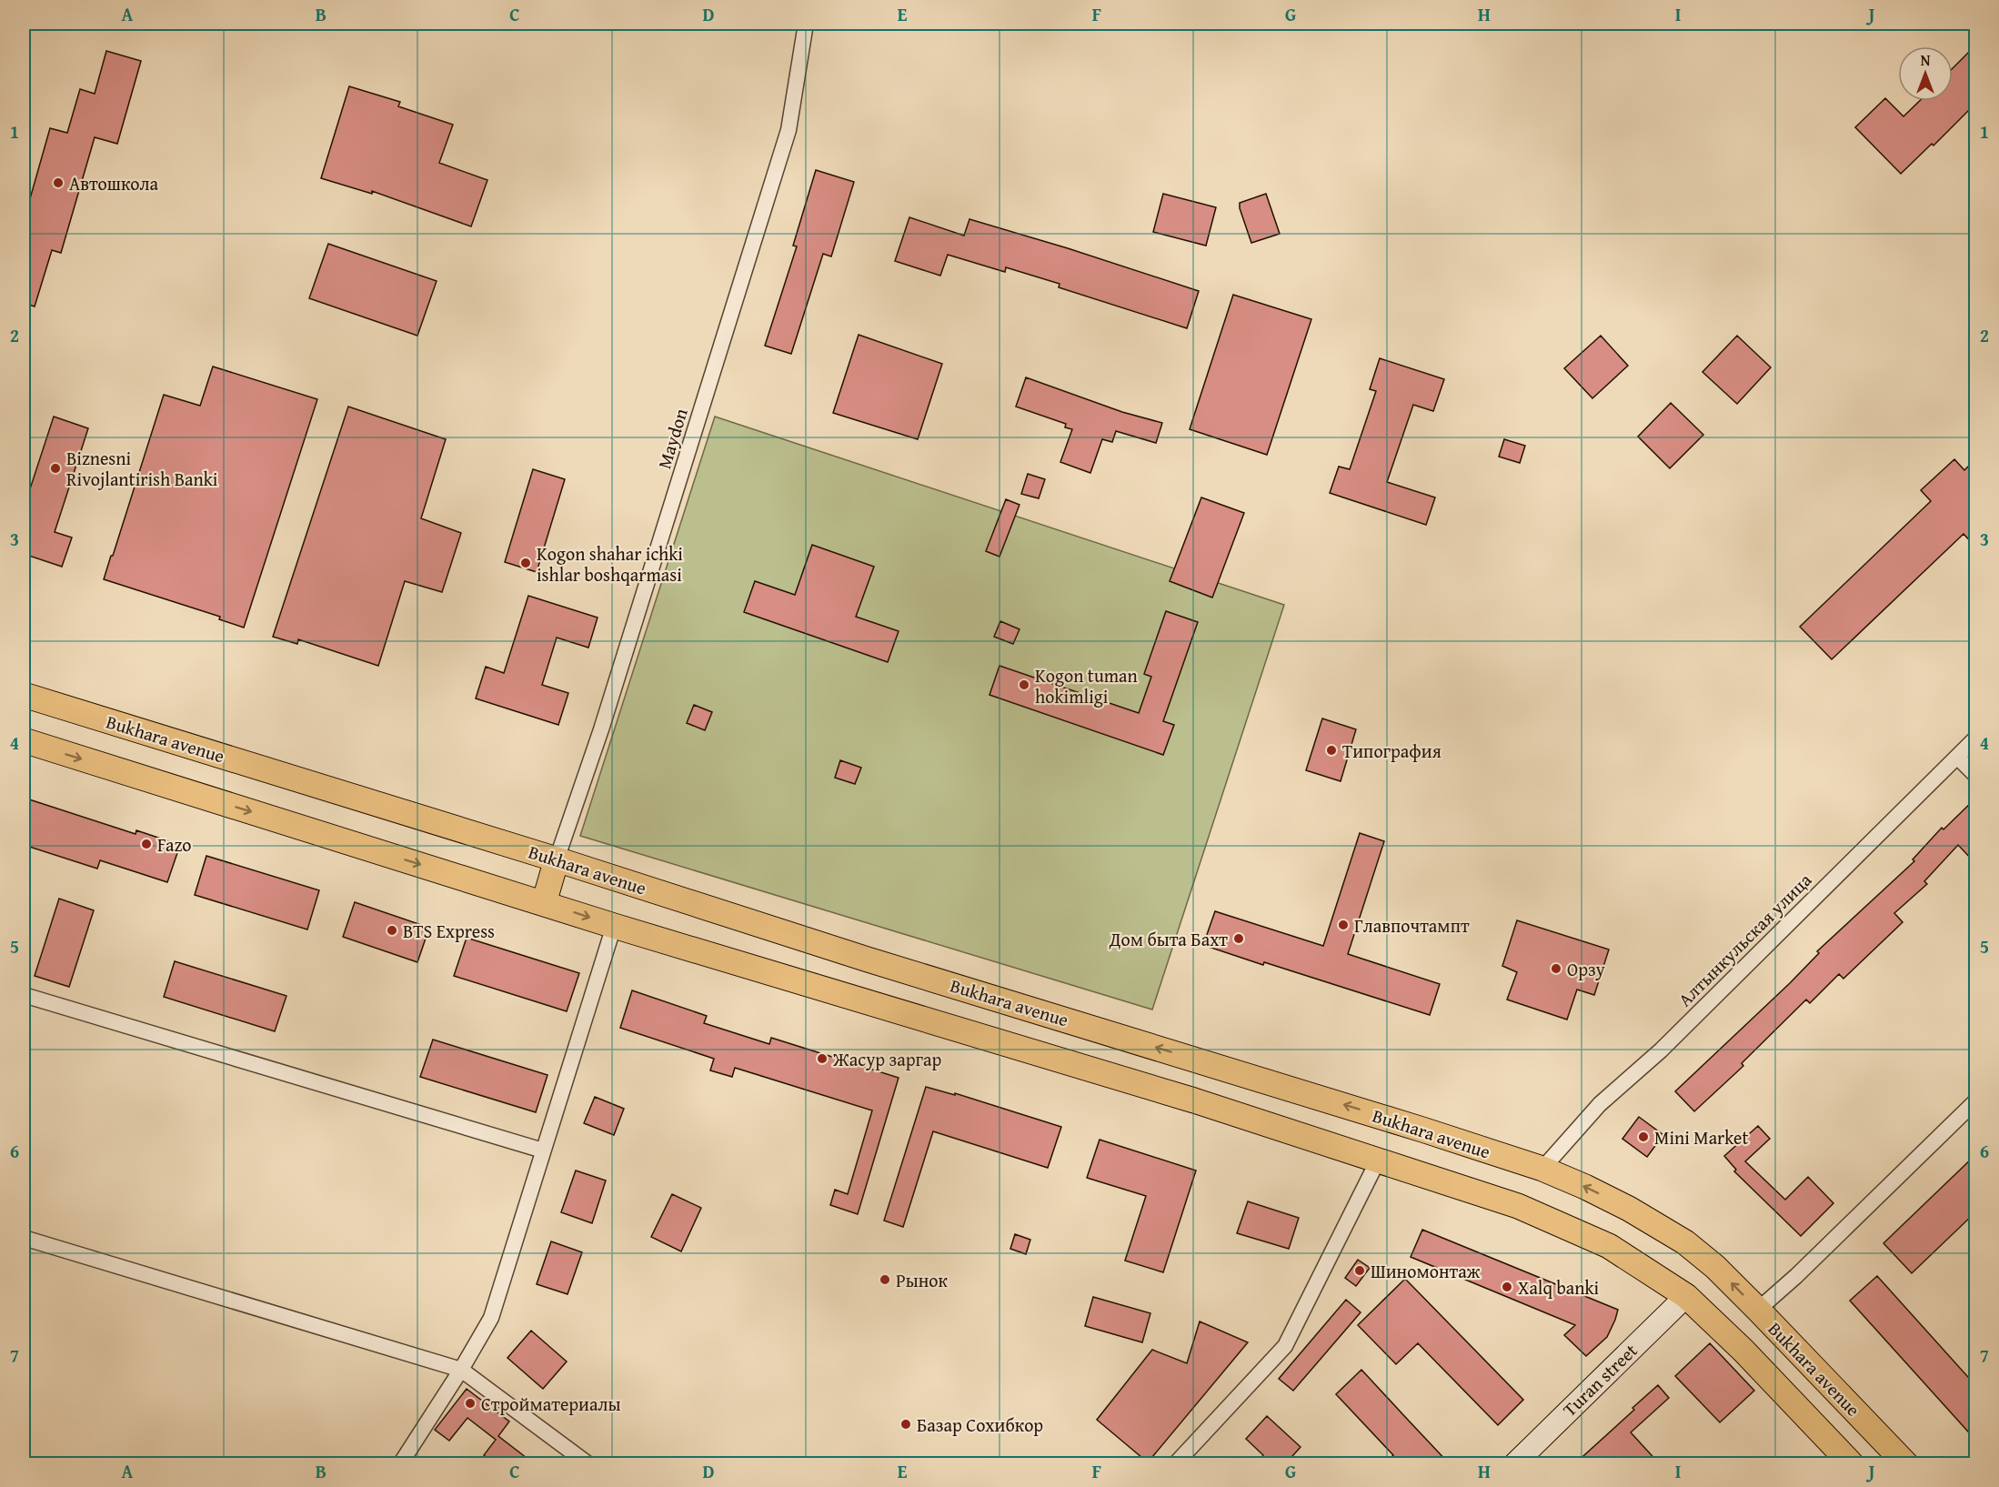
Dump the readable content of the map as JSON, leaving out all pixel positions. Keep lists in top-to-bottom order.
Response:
{
  "streets": {
    "main road": ["Bukhara avenue"],
    "street": ["Maydon", "Алтынкульская улица", "Turan street"]
  },
  "crossings": [
    ["Maydon", "Bukhara avenue"],
    ["Bukhara avenue", "Алтынкульская улица"]
  ],
  "places": [
    "Автошкола",
    "Biznesni Rivojlantirish Banki",
    "Kogon shahar ichki ishlar boshqarmasi",
    "Kogon tuman hokimligi",
    "Типография",
    "Fazo",
    "Главпочтампт",
    "BTS Express",
    "Дом быта Бахт",
    "Орзу",
    "Жасур заргар",
    "Mini Market",
    "Шиномонтаж",
    "Рынок",
    "Xalq banki",
    "Стройматериалы",
    "Базар Сохибкор"
  ],
  "north": "top",
  "grid": {
    "columns": [
      "A",
      "B",
      "C",
      "D",
      "E",
      "F",
      "G",
      "H",
      "I",
      "J"
    ],
    "rows": [
      "1",
      "2",
      "3",
      "4",
      "5",
      "6",
      "7"
    ]
  }
}
